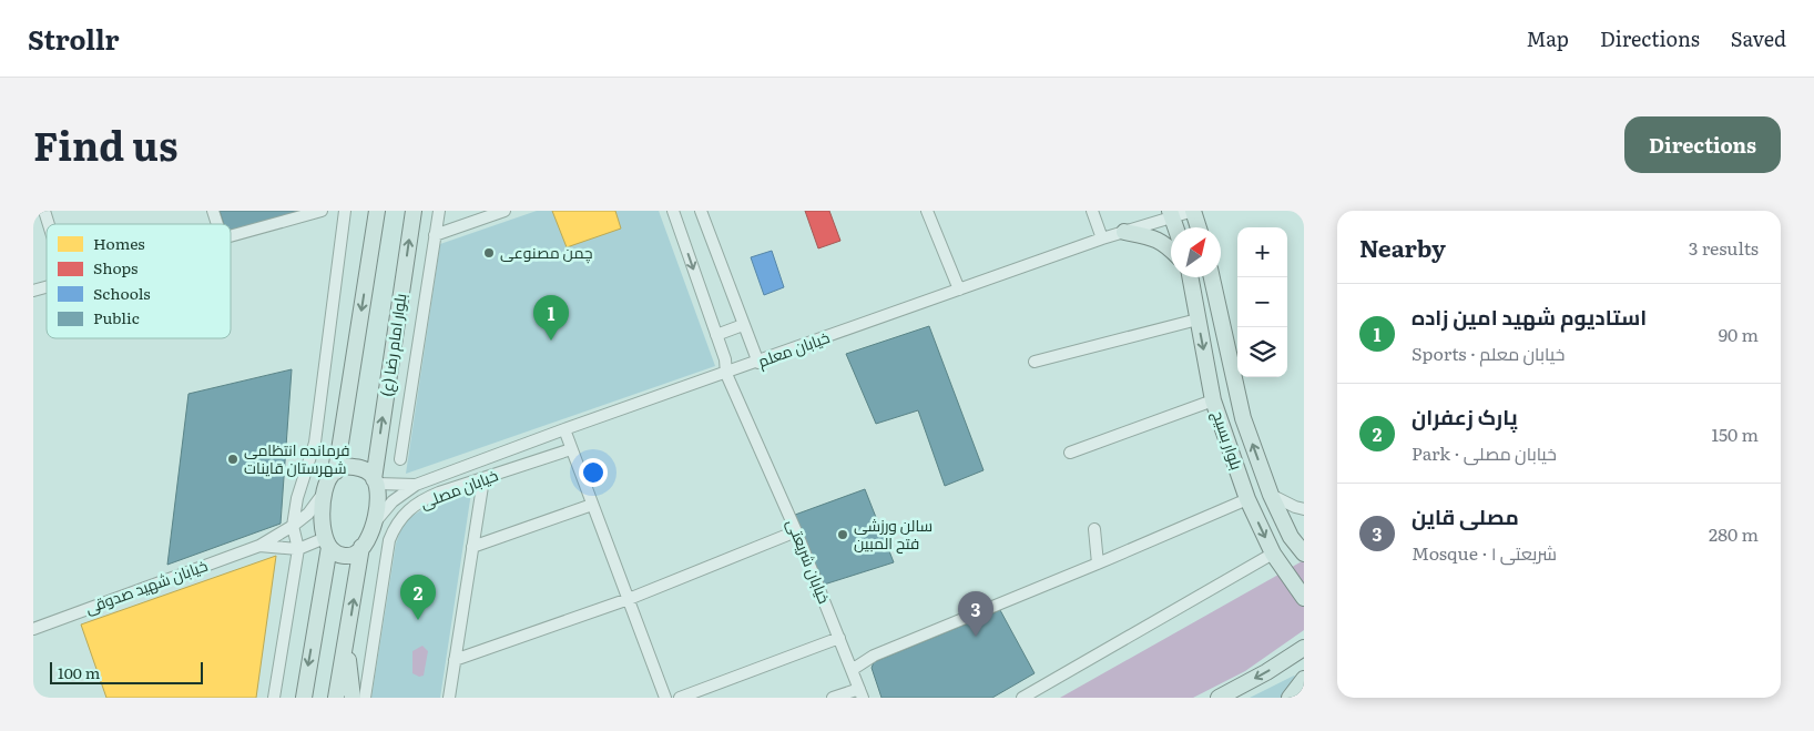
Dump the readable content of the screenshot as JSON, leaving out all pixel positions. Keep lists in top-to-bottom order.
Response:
{
  "streets": {
    "main road": ["بلوار امام رضا (ع)", "بلوار بسیج"],
    "street": [
      "خیابان معلم",
      "خیابان مصلی",
      "خیابان شریعتی",
      "خیابان شهید صدوقی"
    ]
  },
  "crossings": [
    ["خیابان معلم", "خیابان شریعتی"]
  ],
  "places": ["چمن مصنوعی", "فرمانده انتظامی شهرستان قاینات", "سالن ورزشی فتح المبین"],
  "legend": [
    "Homes",
    "Shops",
    "Schools",
    "Public"
  ],
  "scale_bar": "100 m",
  "north": "top right",
  "page": {
    "header": "Strollr",
    "nav": ["Map", "Directions", "Saved"],
    "title": "Find us",
    "buttons": "Directions",
    "heading": ["Nearby", "3 results"],
    "map_buttons": ["+", "−"],
    "list": [
      {
        "mark": "1",
        "name": "استادیوم شهید امین زاده",
        "note": "Sports · خیابان معلم",
        "value": "90 m"
      },
      {
        "mark": "2",
        "name": "پارک زعفران",
        "note": "Park · خیابان مصلی",
        "value": "150 m"
      },
      {
        "mark": "3",
        "name": "مصلی قاین",
        "note": "Mosque · شریعتی ۱",
        "value": "280 m"
      }
    ],
    "pins": ["1", "2", "3"],
    "scale": "100 m"
  }
}
